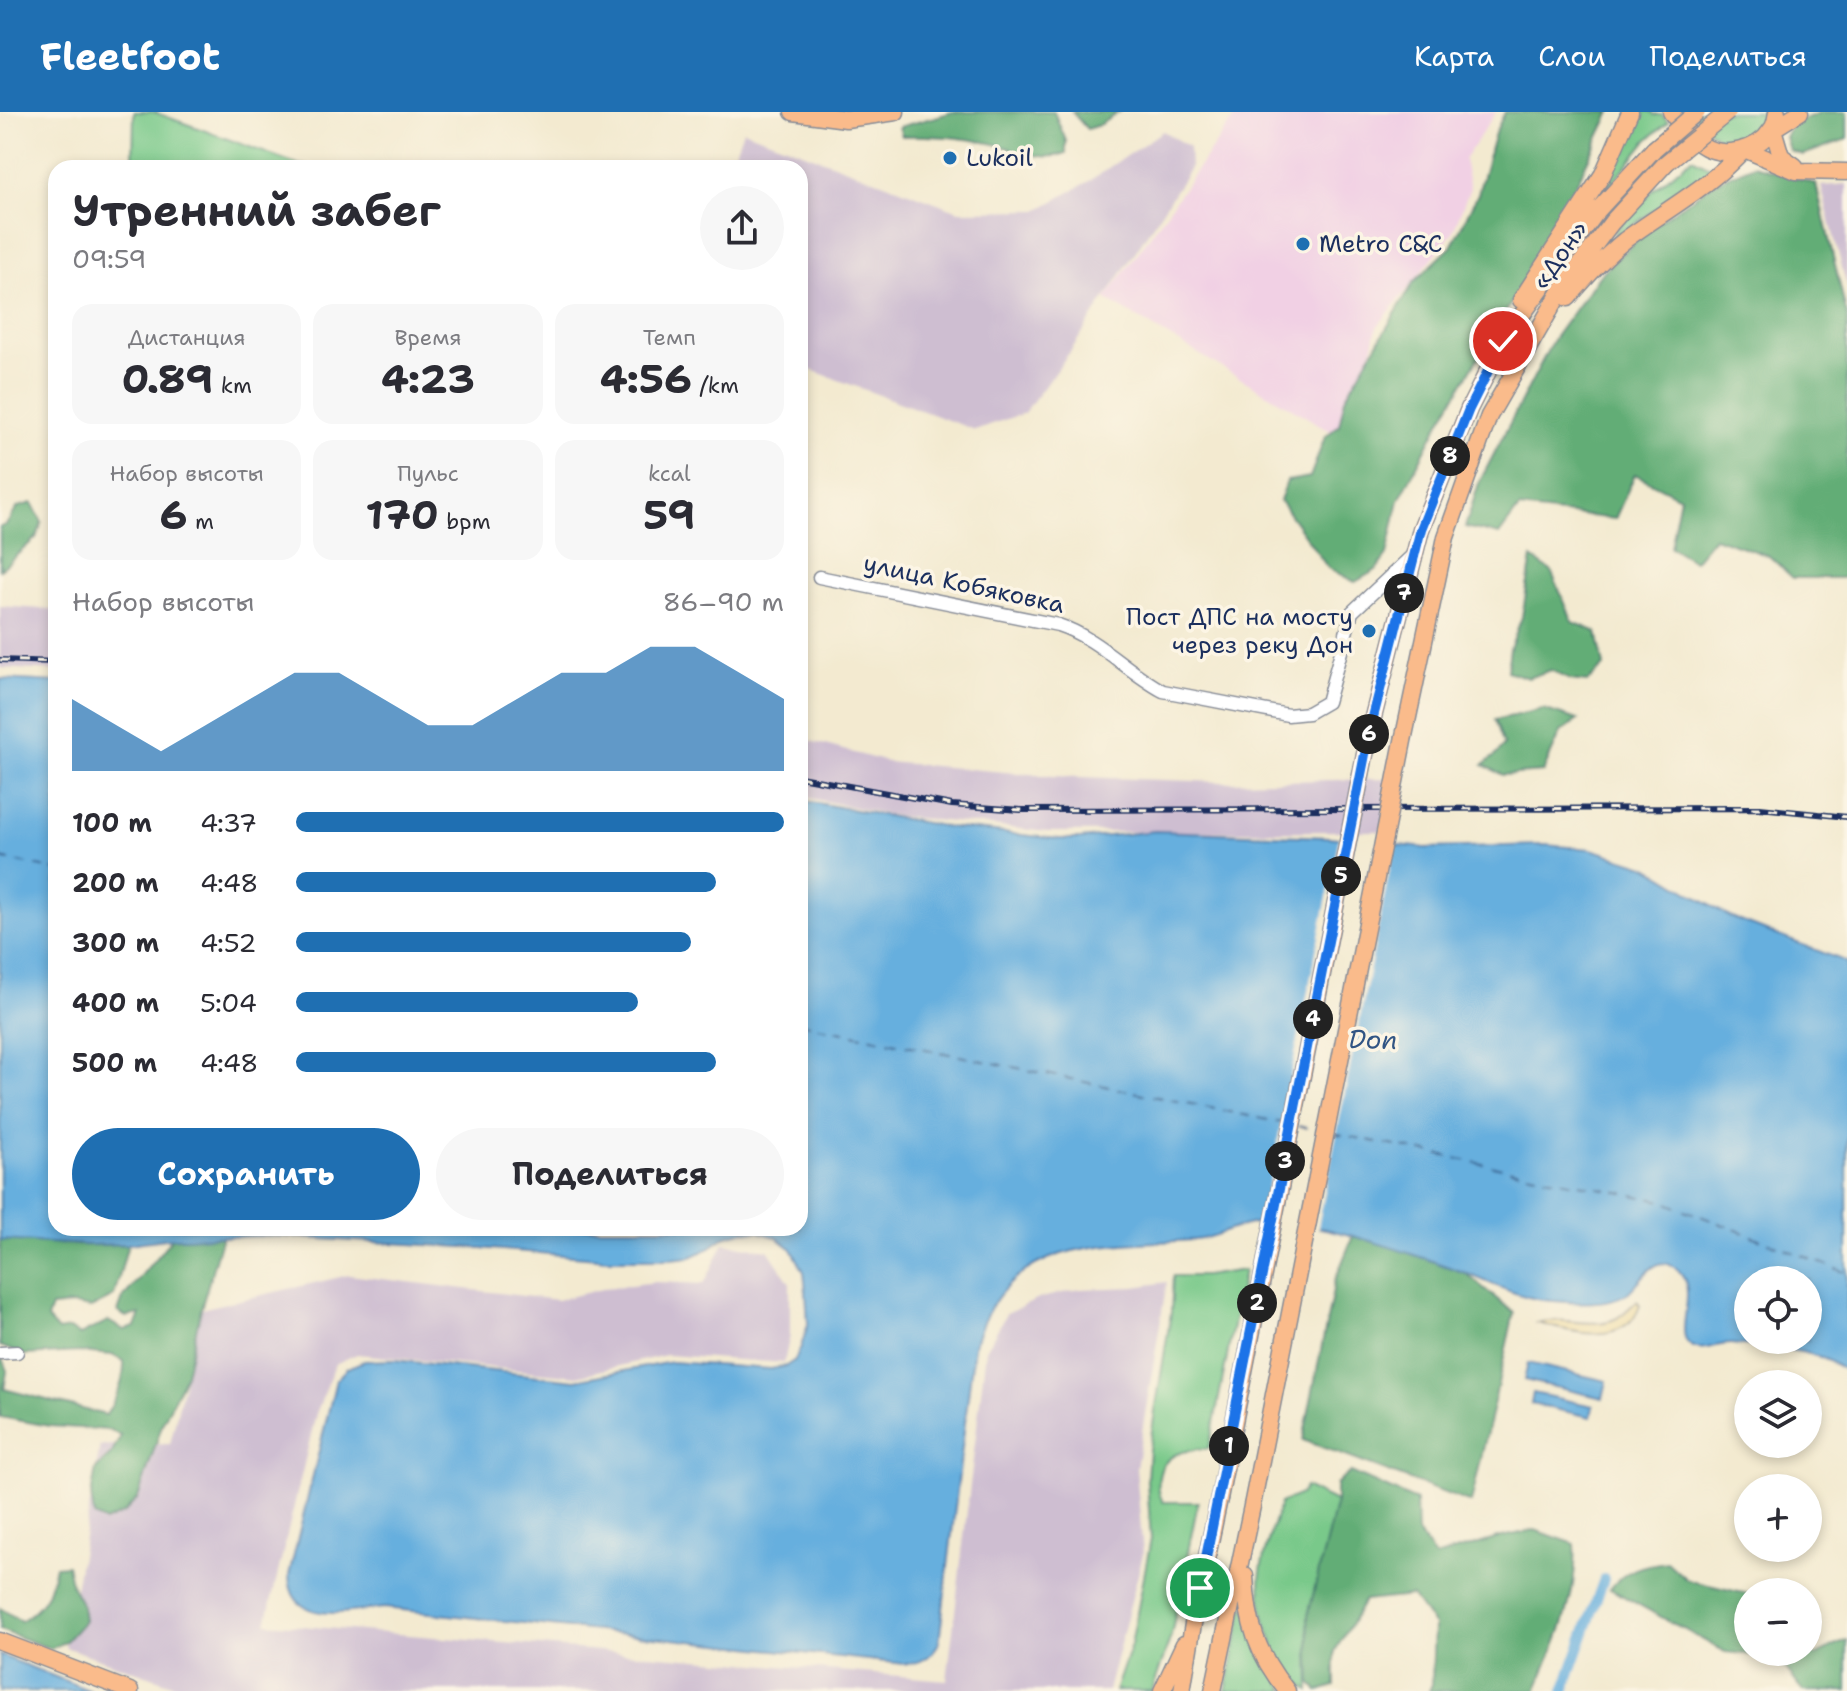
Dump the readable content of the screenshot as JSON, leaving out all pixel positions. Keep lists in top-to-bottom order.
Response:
{
  "streets": {
    "main road": ["«Дон»"],
    "street": ["улица Кобяковка"]
  },
  "crossings": [
    ["«Дон»", "улица Кобяковка"]
  ],
  "water": ["Don"],
  "places": ["Lukoil", "Metro C&C", "Пост ДПС на мосту через реку Дон"],
  "page": {
    "header": "Fleetfoot",
    "nav": ["Карта", "Слои", "Поделиться"],
    "heading": ["Утренний забег", "09:59"],
    "stats": [
      ["Дистанция", "0.89 km"],
      ["Время", "4:23"],
      ["Темп", "4:56 /km"],
      ["Набор высоты", "6 m"],
      ["Пульс", "170 bpm"],
      ["kcal", "59"]
    ],
    "pins": [
      "8",
      "7",
      "6",
      "5",
      "4",
      "3",
      "2",
      "1"
    ],
    "chart": ["Набор высоты", "86–90 m"],
    "list": [
      {
        "name": "100 m",
        "note": "4:37"
      },
      {
        "name": "200 m",
        "note": "4:48"
      },
      {
        "name": "300 m",
        "note": "4:52"
      },
      {
        "name": "400 m",
        "note": "5:04"
      },
      {
        "name": "500 m",
        "note": "4:48"
      }
    ],
    "buttons": ["Сохранить", "Поделиться"],
    "map_buttons": ["+", "−"]
  }
}
